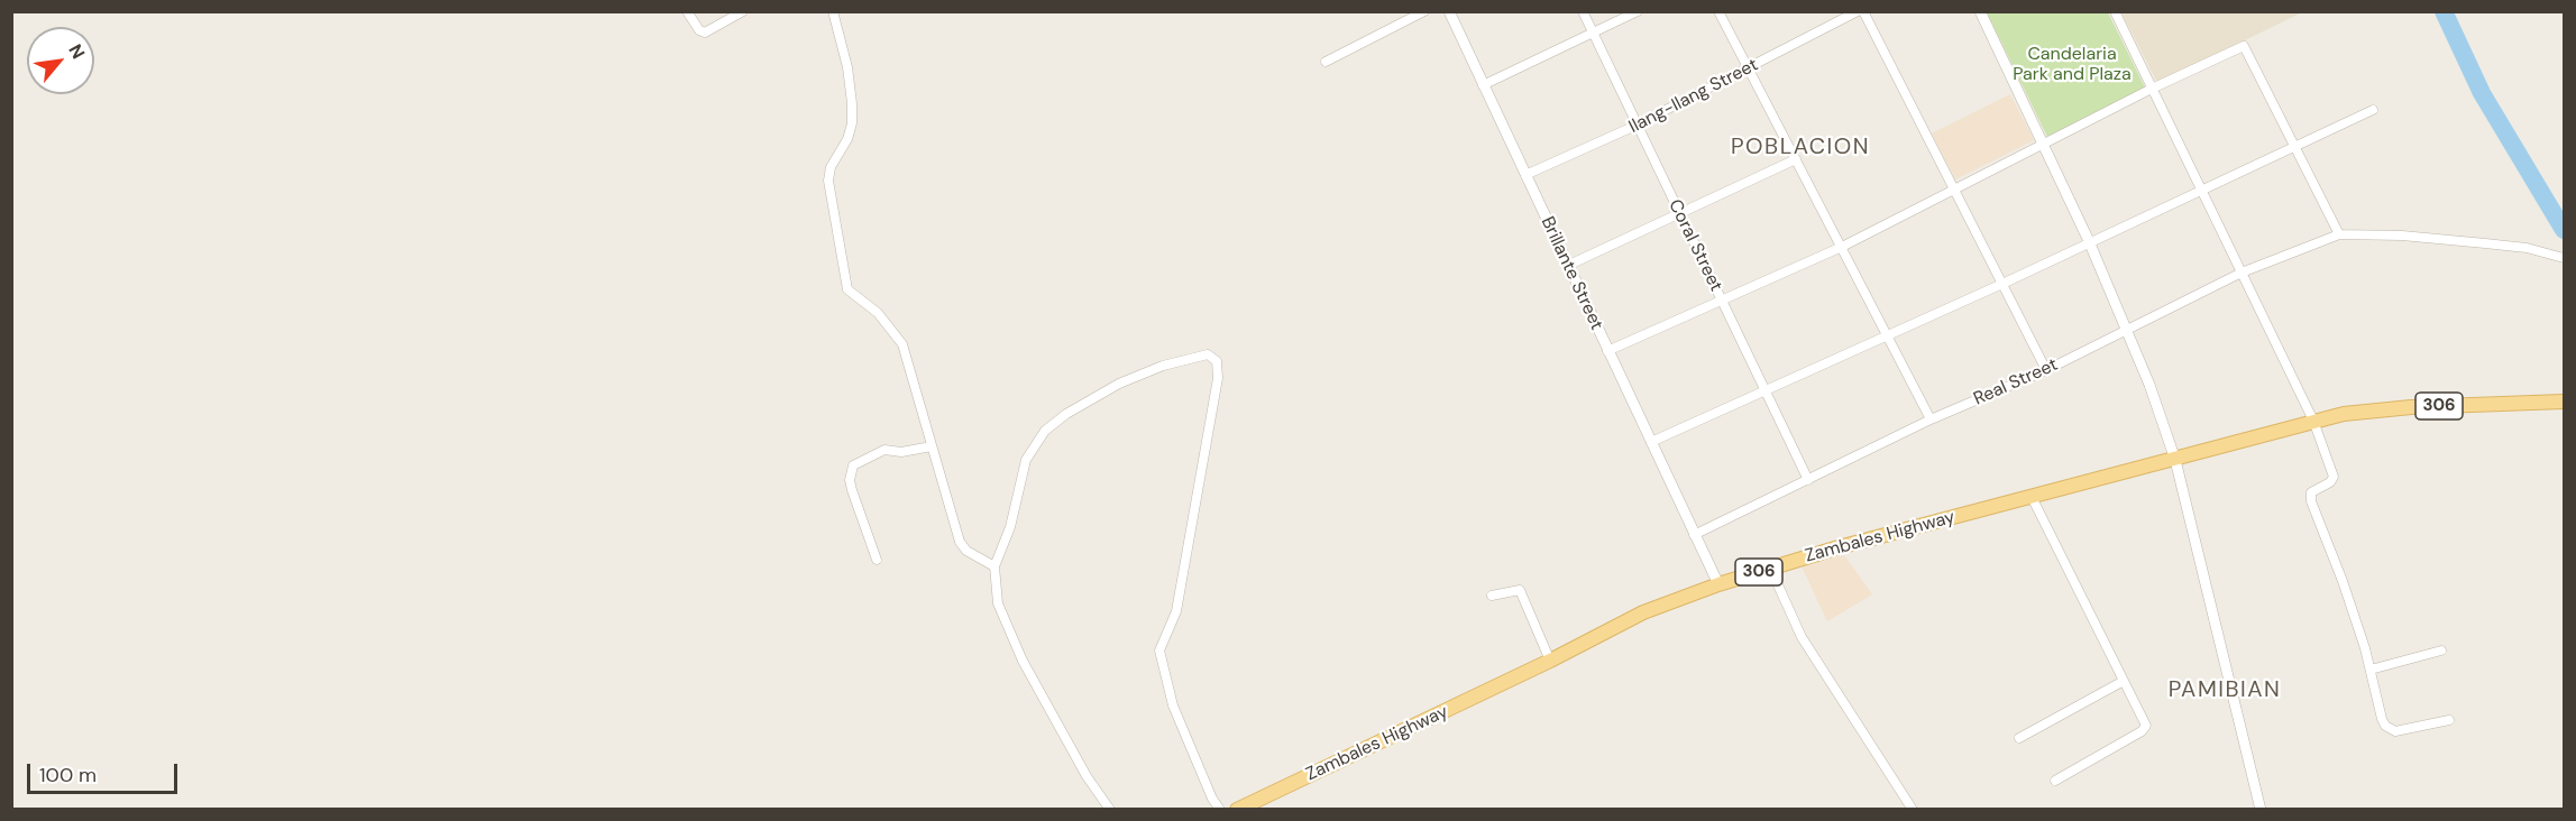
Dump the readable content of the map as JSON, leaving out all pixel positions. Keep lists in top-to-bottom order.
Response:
{
  "streets": {
    "main road": ["306", "Zambales Highway"],
    "street": [
      "Ilang-Ilang Street",
      "Coral Street",
      "Brillante Street",
      "Real Street"
    ]
  },
  "crossings": [
    ["Ilang-Ilang Street", "Coral Street"],
    ["Ilang-Ilang Street", "Brillante Street"],
    ["Coral Street", "Real Street"],
    ["Brillante Street", "Real Street"],
    ["Brillante Street", "Zambales Highway"]
  ],
  "districts": ["POBLACION", "PAMIBIAN"],
  "parks": ["Candelaria Park and Plaza"],
  "scale_bar": "100 m",
  "north": "top right"
}
